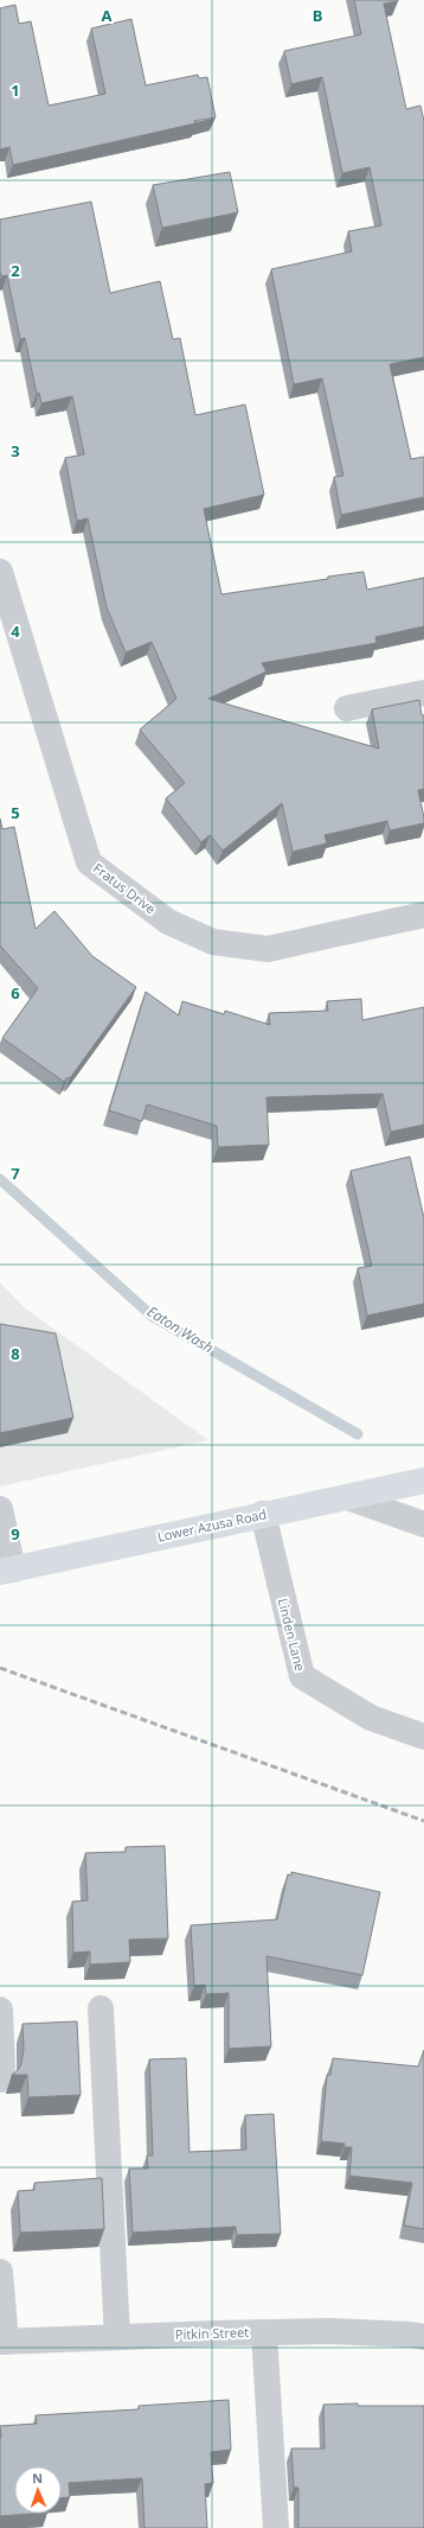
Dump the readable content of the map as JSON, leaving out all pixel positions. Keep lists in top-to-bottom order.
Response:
{
  "streets": {
    "main road": ["Lower Azusa Road"],
    "street": ["Fratus Drive", "Linden Lane", "Pitkin Street"]
  },
  "crossings": [
    ["Lower Azusa Road", "Linden Lane"]
  ],
  "water": ["Eaton Wash"],
  "north": "top",
  "grid": {
    "columns": ["A", "B"],
    "rows": [
      "1",
      "2",
      "3",
      "4",
      "5",
      "6",
      "7",
      "8",
      "9"
    ]
  }
}
